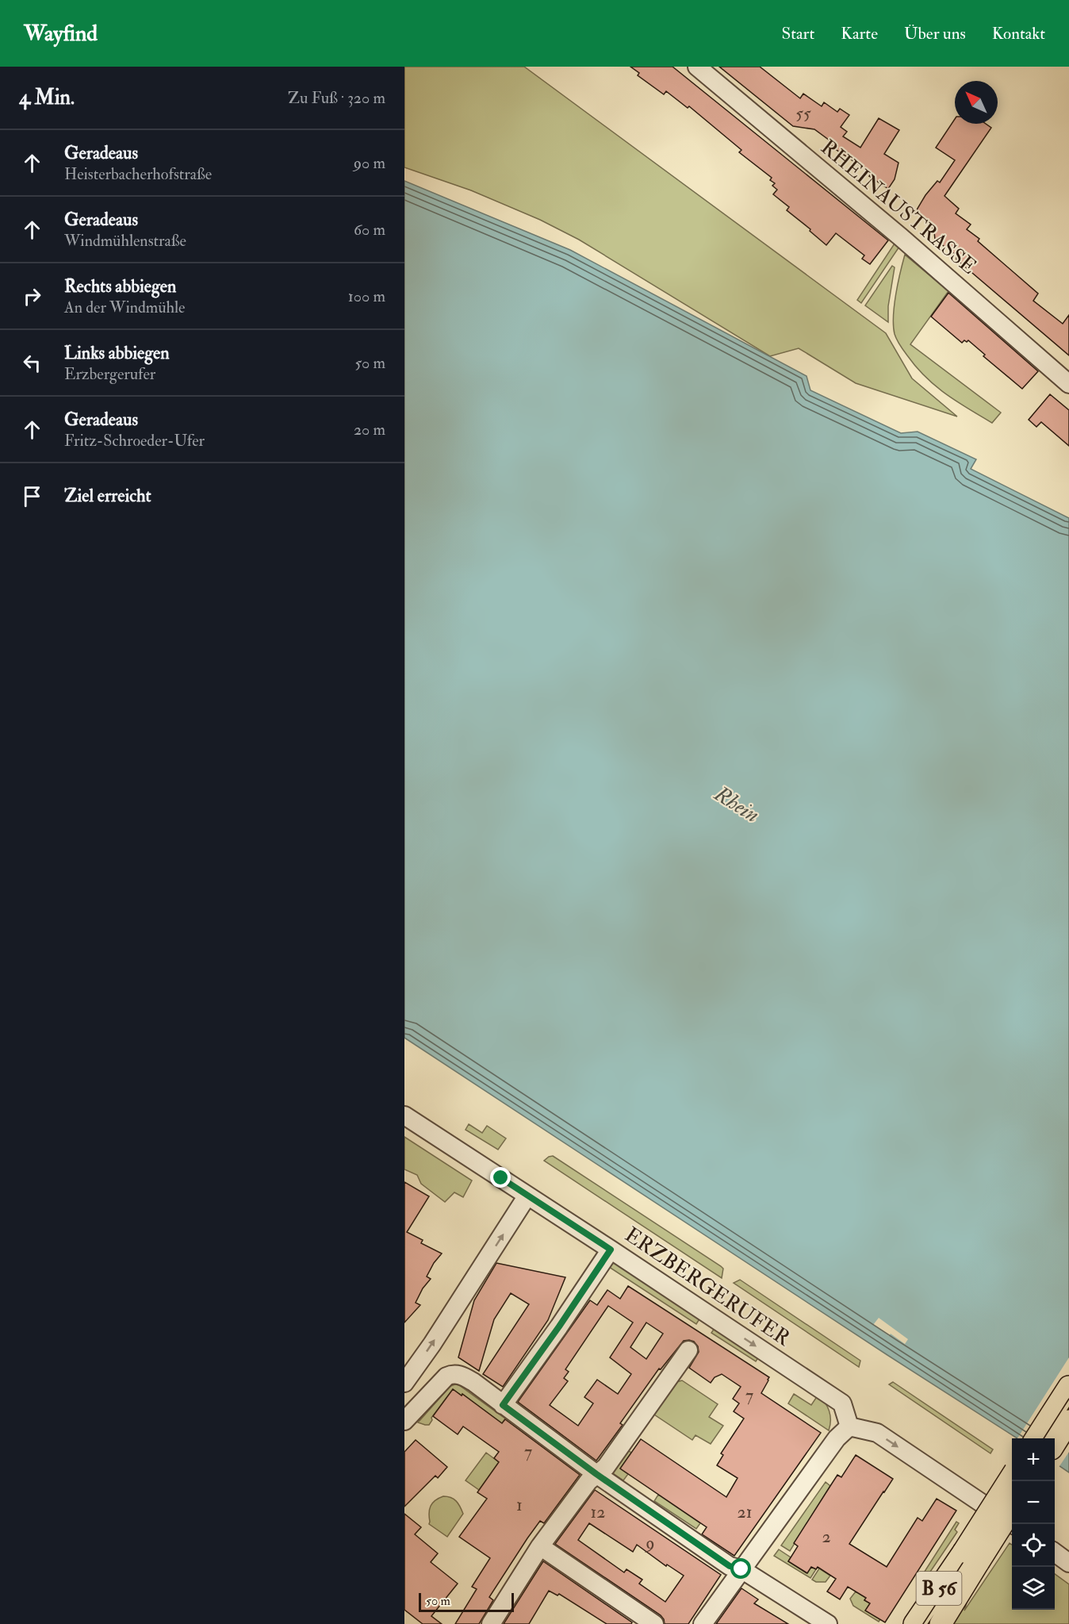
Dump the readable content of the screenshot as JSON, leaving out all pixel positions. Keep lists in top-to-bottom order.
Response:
{
  "streets": {
    "main road": ["B 56"],
    "street": ["RHEINAUSTRASSE", "ERZBERGERUFER"]
  },
  "one_way": ["ERZBERGERUFER"],
  "water": ["Rhein"],
  "house_numbers": [
    "55",
    "7",
    "7",
    "1",
    "12",
    "21",
    "2",
    "9"
  ],
  "scale_bar": "50 m",
  "north": "top left",
  "page": {
    "header": "Wayfind",
    "nav": [
      "Start",
      "Karte",
      "Über uns",
      "Kontakt"
    ],
    "heading": ["4 Min.", "Zu Fuß · 320 m"],
    "list": [
      ["Geradeaus", "Heisterbacherhofstraße", "90 m"],
      ["Geradeaus", "Windmühlenstraße", "60 m"],
      ["Rechts abbiegen", "An der Windmühle", "100 m"],
      ["Links abbiegen", "Erzbergerufer", "50 m"],
      ["Geradeaus", "Fritz-Schroeder-Ufer", "20 m"],
      "Ziel erreicht"
    ],
    "map_buttons": ["+", "−"],
    "scale": "50 m"
  }
}
